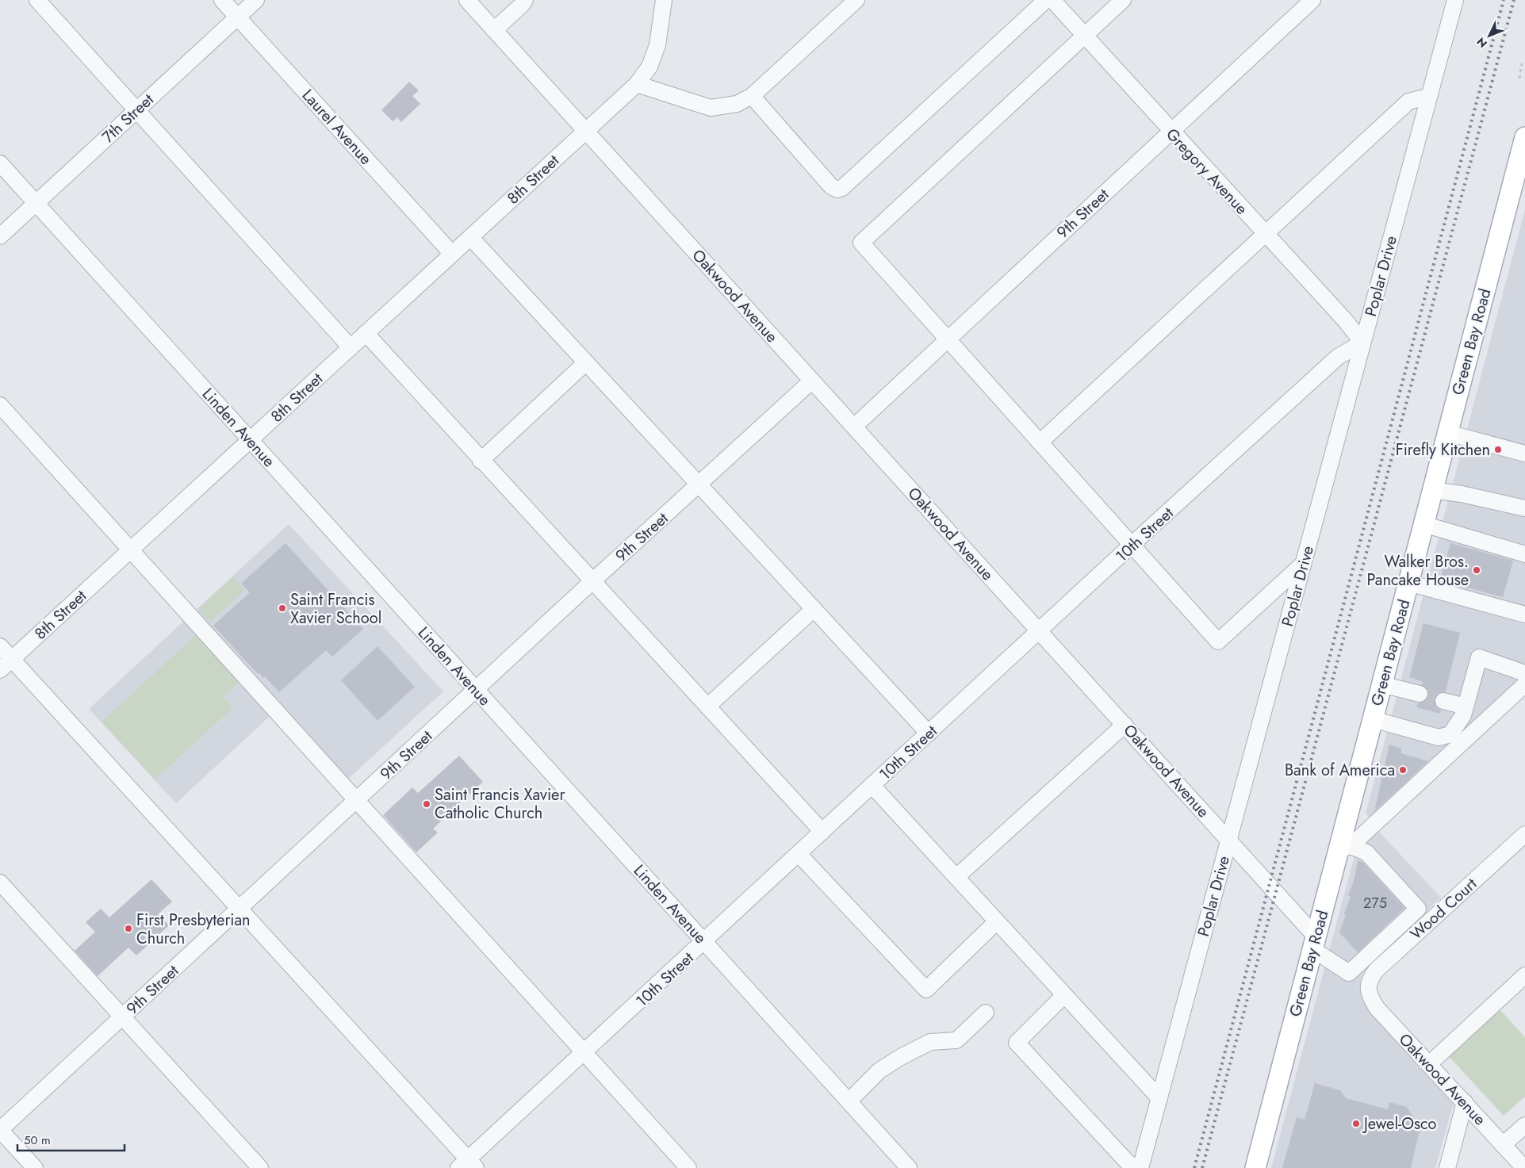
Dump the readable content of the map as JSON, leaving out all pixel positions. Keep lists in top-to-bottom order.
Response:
{
  "streets": {
    "main road": ["Green Bay Road"],
    "street": [
      "7th Street",
      "Laurel Avenue",
      "Gregory Avenue",
      "8th Street",
      "9th Street",
      "Poplar Drive",
      "Oakwood Avenue",
      "Linden Avenue",
      "10th Street",
      "Wood Court"
    ]
  },
  "crossings": [
    ["7th Street", "Laurel Avenue"],
    ["7th Street", "Linden Avenue"],
    ["Laurel Avenue", "8th Street"],
    ["Gregory Avenue", "9th Street"],
    ["Gregory Avenue", "Poplar Drive"],
    ["Gregory Avenue", "10th Street"],
    ["8th Street", "Oakwood Avenue"],
    ["8th Street", "Linden Avenue"],
    ["9th Street", "Oakwood Avenue"],
    ["9th Street", "Linden Avenue"],
    ["Poplar Drive", "Oakwood Avenue"],
    ["Poplar Drive", "10th Street"],
    ["Oakwood Avenue", "Green Bay Road"],
    ["Oakwood Avenue", "10th Street"],
    ["Oakwood Avenue", "Wood Court"],
    ["Linden Avenue", "10th Street"]
  ],
  "places": [
    "Firefly Kitchen",
    "Walker Bros. Pancake House",
    "Saint Francis Xavier School",
    "Bank of America",
    "Saint Francis Xavier Catholic Church",
    "First Presbyterian Church",
    "Jewel-Osco"
  ],
  "house_numbers": ["275"],
  "scale_bar": "50 m",
  "north": "bottom left"
}
